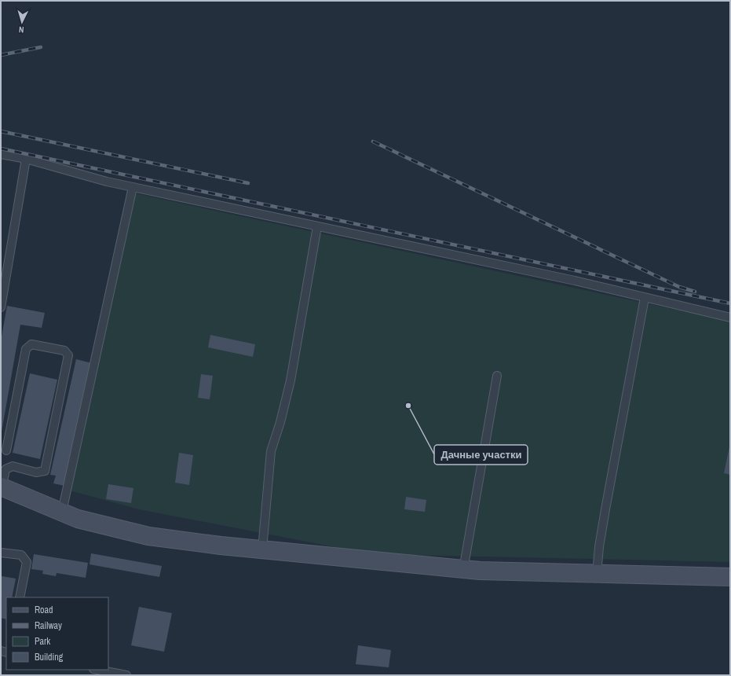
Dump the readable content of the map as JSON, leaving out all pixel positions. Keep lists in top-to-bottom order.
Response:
{
  "places": ["Дачные участки"],
  "legend": [
    "Road",
    "Railway",
    "Park",
    "Building"
  ],
  "north": "bottom"
}
